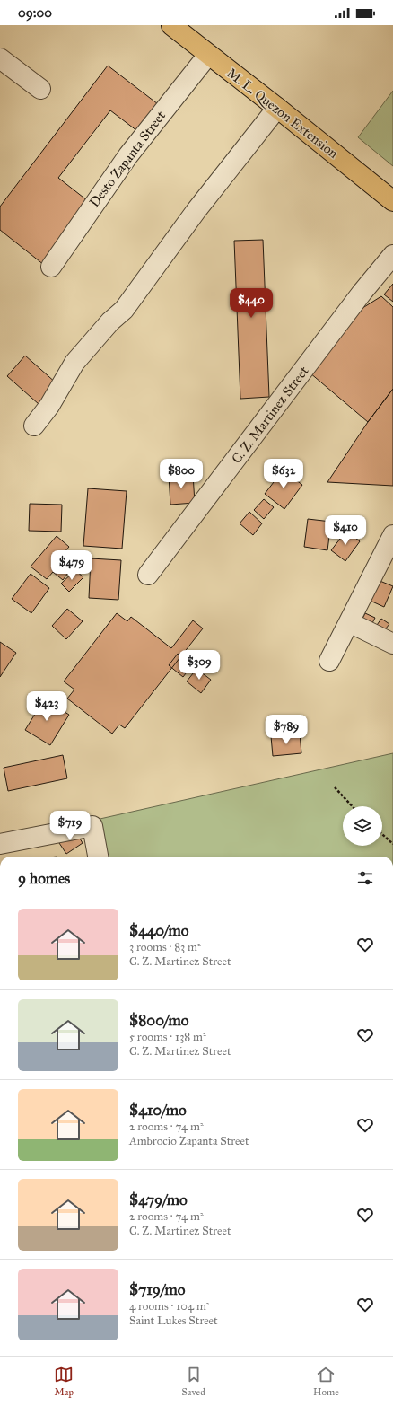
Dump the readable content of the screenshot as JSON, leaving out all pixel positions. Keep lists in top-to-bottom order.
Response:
{
  "streets": {
    "main road": ["M. L. Quezon Extension"],
    "street": ["Desto Zapanta Street", "C. Z. Martinez Street"]
  },
  "crossings": [
    ["M. L. Quezon Extension", "Desto Zapanta Street"]
  ],
  "page": {
    "status": "09:00",
    "price": [
      "$440",
      "$800",
      "$632",
      "$410",
      "$479",
      "$309",
      "$423",
      "$789",
      "$719"
    ],
    "heading": "9 homes",
    "list": [
      {
        "name": "$440/mo",
        "note": "3 rooms · 83 m² · C. Z. Martinez Street"
      },
      {
        "name": "$800/mo",
        "note": "5 rooms · 138 m² · C. Z. Martinez Street"
      },
      {
        "name": "$410/mo",
        "note": "2 rooms · 74 m² · Ambrocio Zapanta Street"
      },
      {
        "name": "$479/mo",
        "note": "2 rooms · 74 m² · C. Z. Martinez Street"
      },
      {
        "name": "$719/mo",
        "note": "4 rooms · 104 m² · Saint Lukes Street"
      }
    ],
    "tabs": ["Map", "Saved", "Home"]
  }
}
